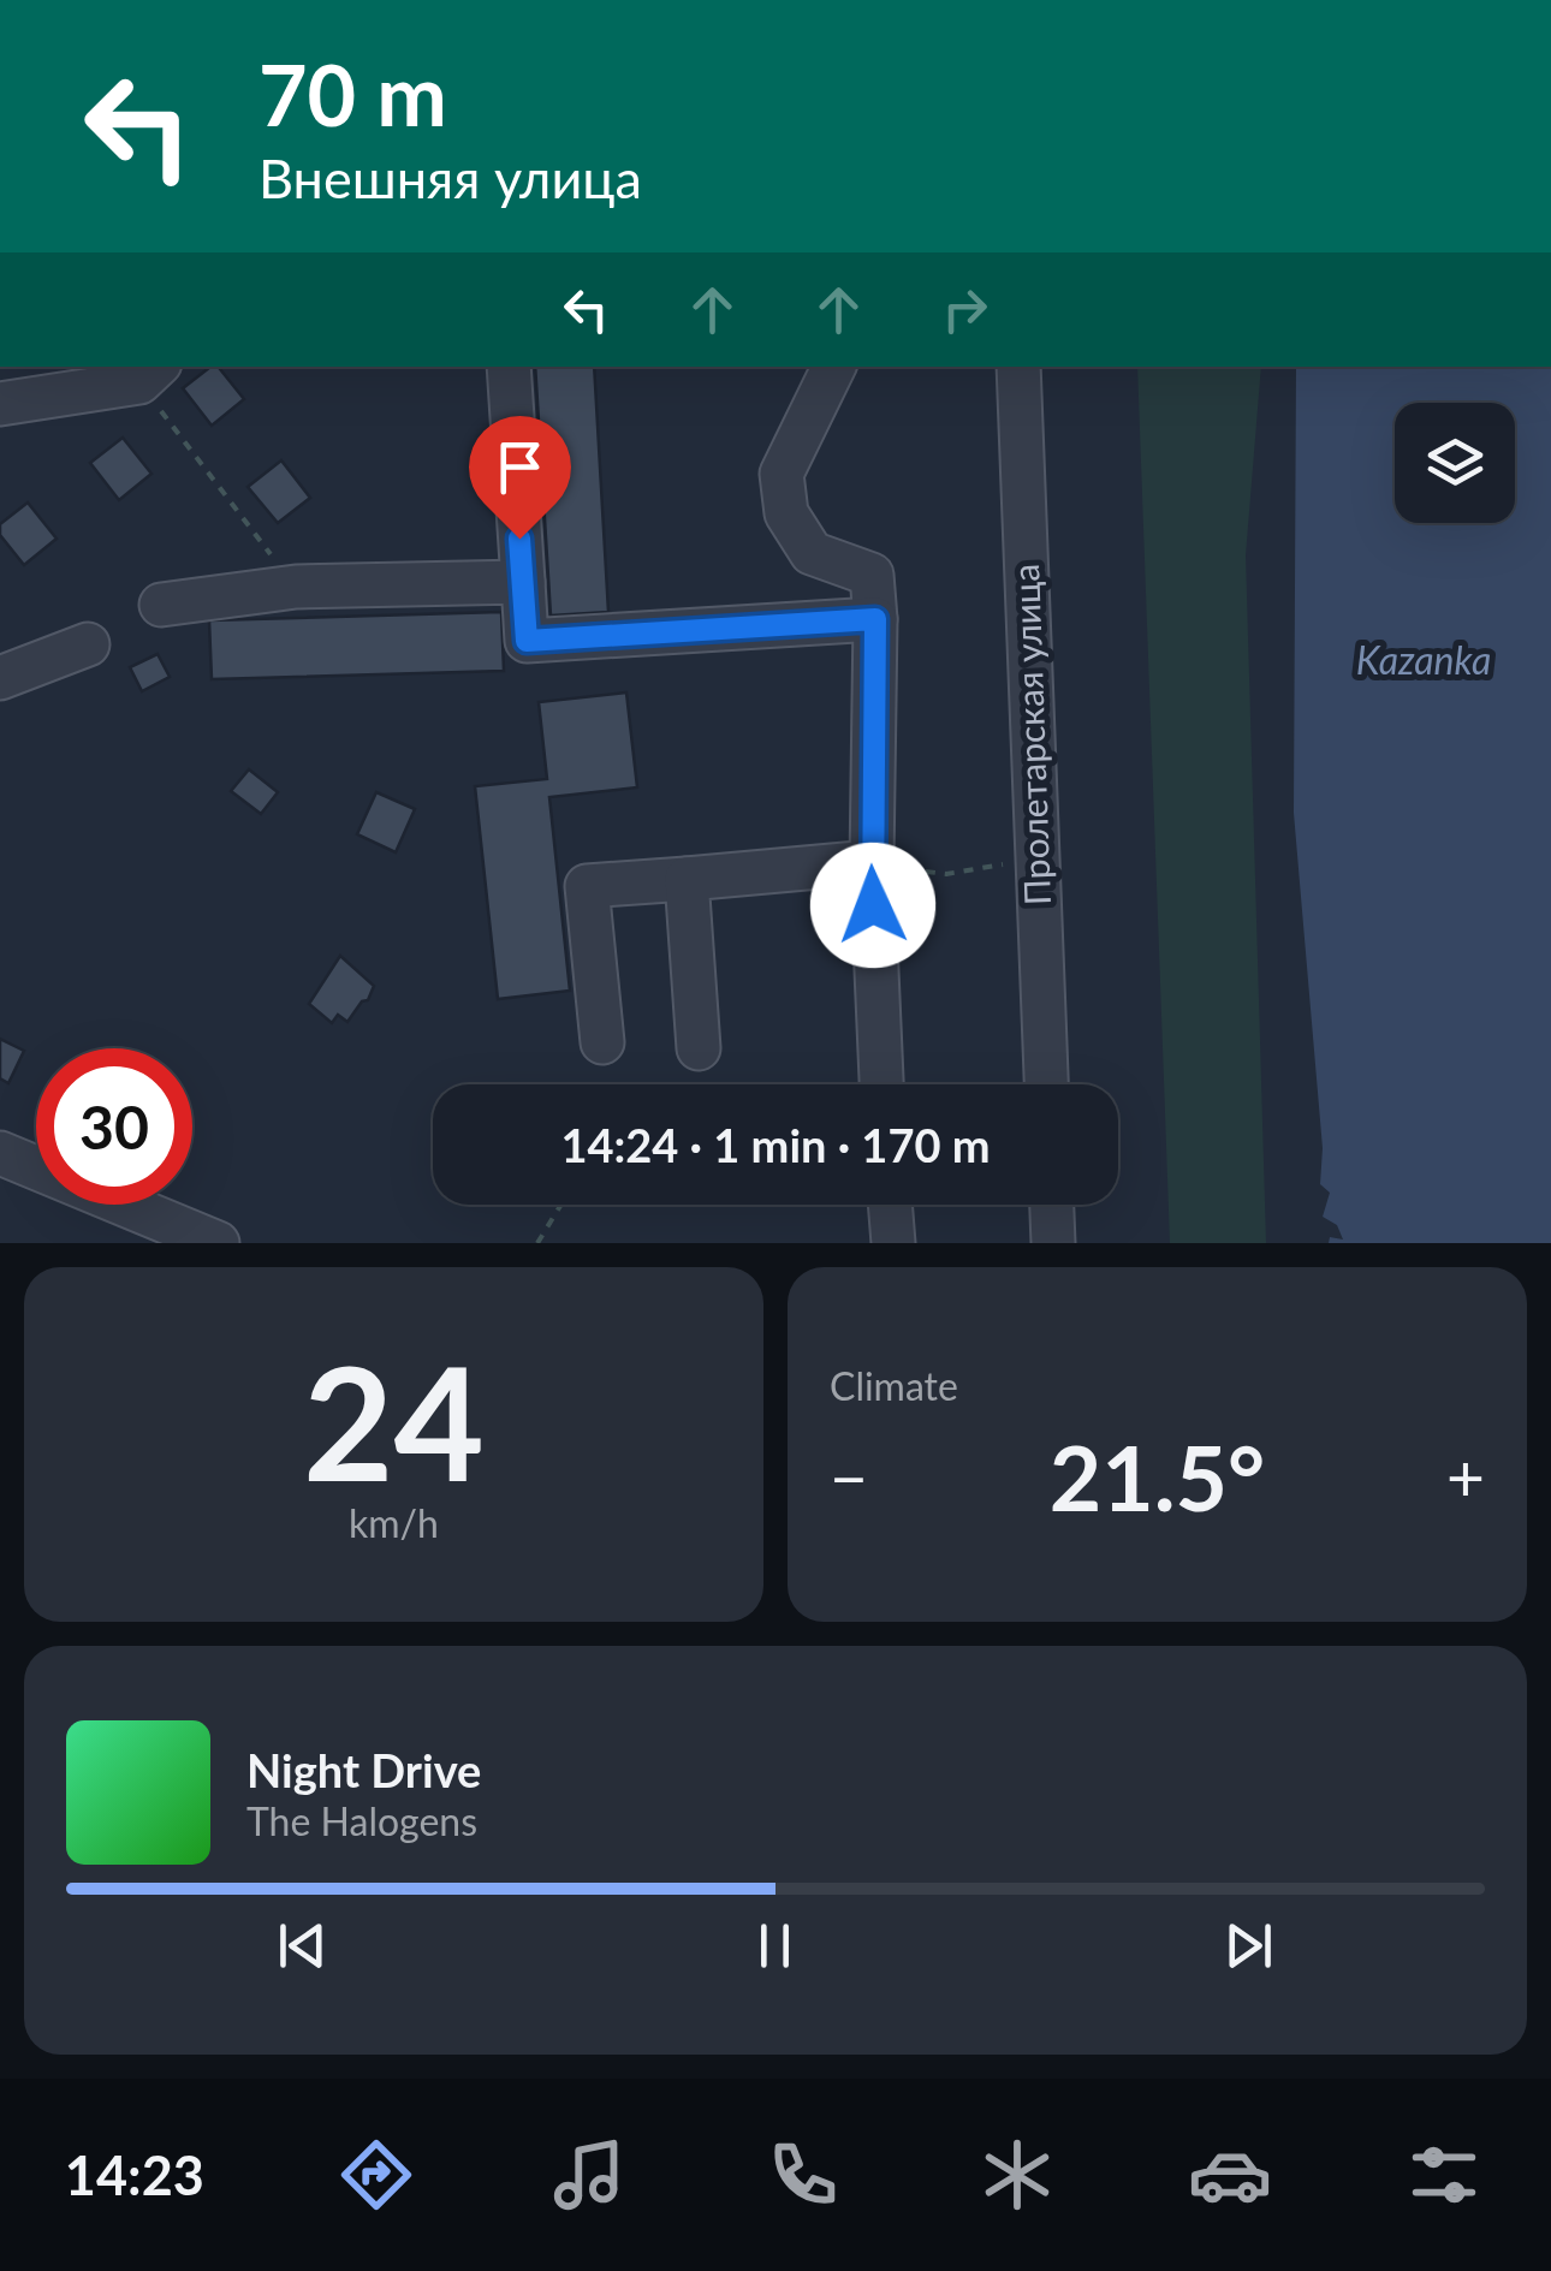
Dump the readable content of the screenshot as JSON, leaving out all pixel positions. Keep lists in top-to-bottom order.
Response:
{
  "streets": {
    "street": ["Пролетарская улица"]
  },
  "water": ["Kazanka"],
  "page": {
    "turn": ["70 m", "Внешняя улица"],
    "limit": "30",
    "trip": "14:24 · 1 min · 170 m",
    "tile": [
      ["24", "km/h"],
      "Climate"
    ],
    "heat": ["−", "21.5°", "+"],
    "song": ["Night Drive", "The Halogens"],
    "tabs": "14:23"
  }
}
